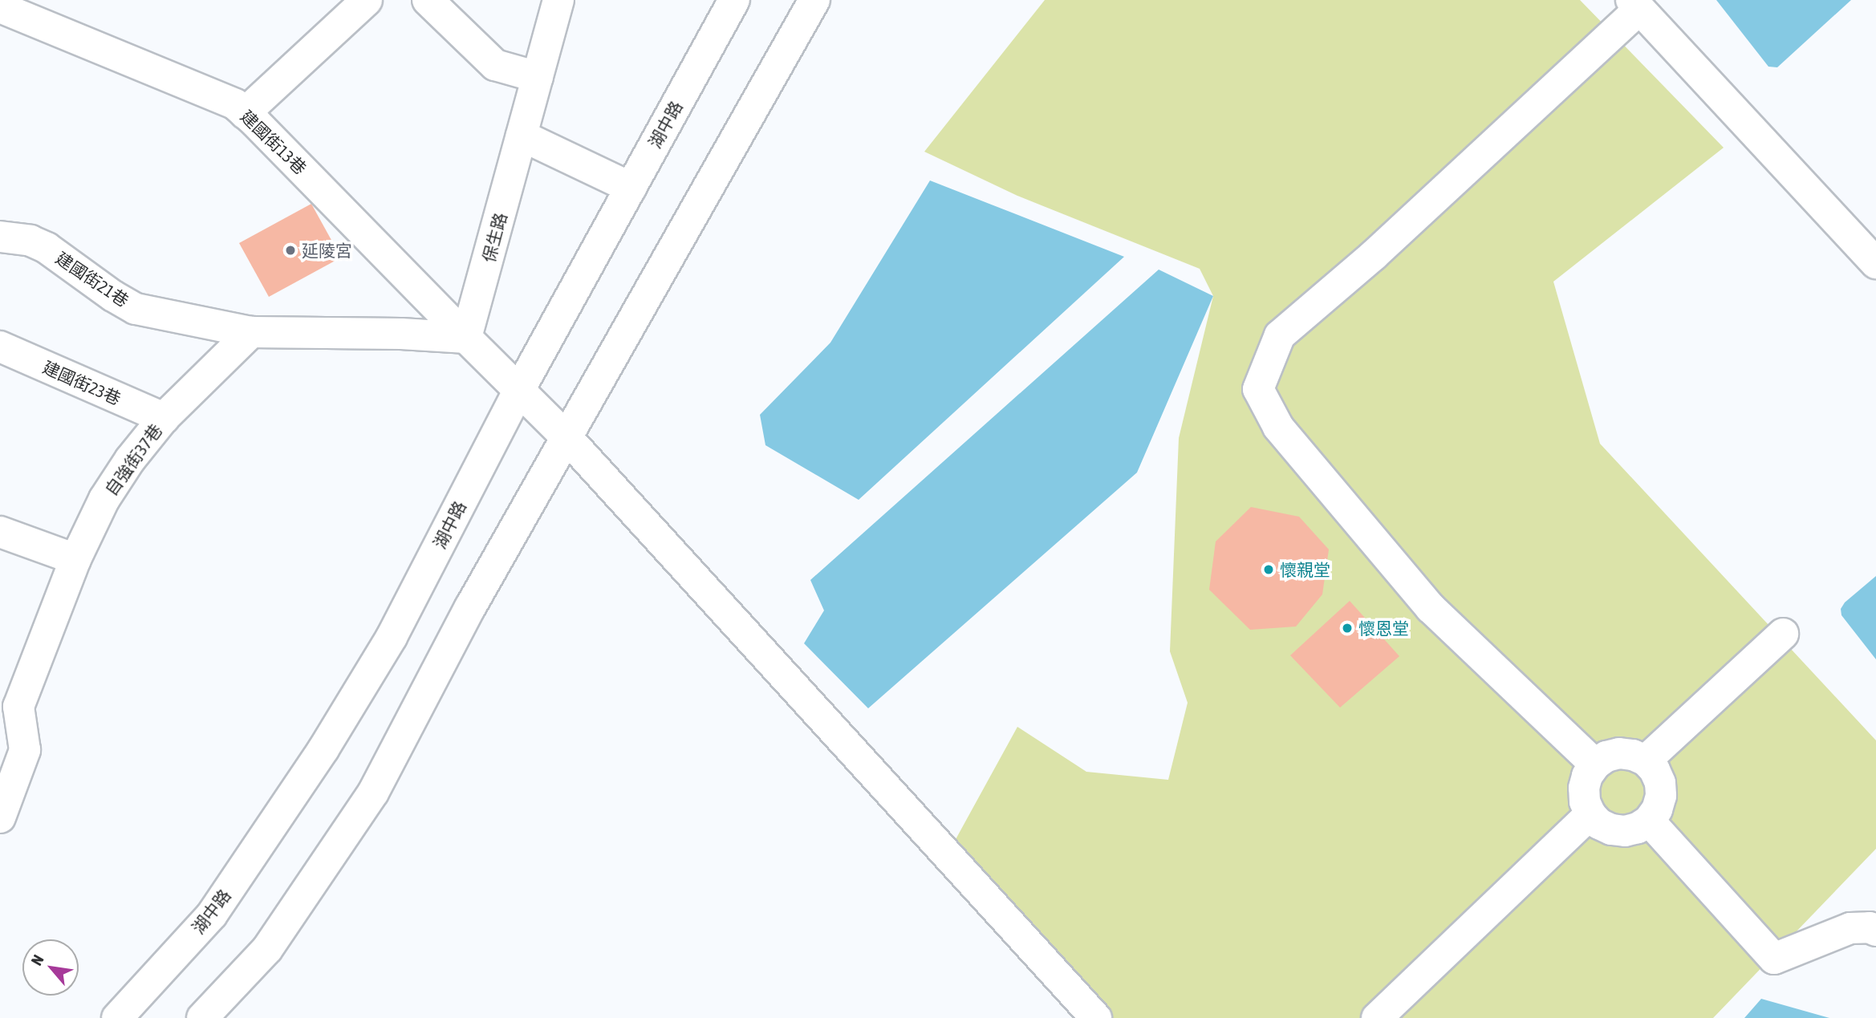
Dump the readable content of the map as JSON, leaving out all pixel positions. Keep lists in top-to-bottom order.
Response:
{
  "streets": {
    "street": [
      "湖中路",
      "建國街13巷",
      "保生路",
      "建國街21巷",
      "建國街23巷",
      "自強街37巷"
    ]
  },
  "crossings": [
    ["建國街13巷", "保生路"],
    ["建國街21巷", "自強街37巷"],
    ["建國街23巷", "自強街37巷"]
  ],
  "places": ["延陵宮", "懷親堂", "懷恩堂"],
  "north": "top left"
}
